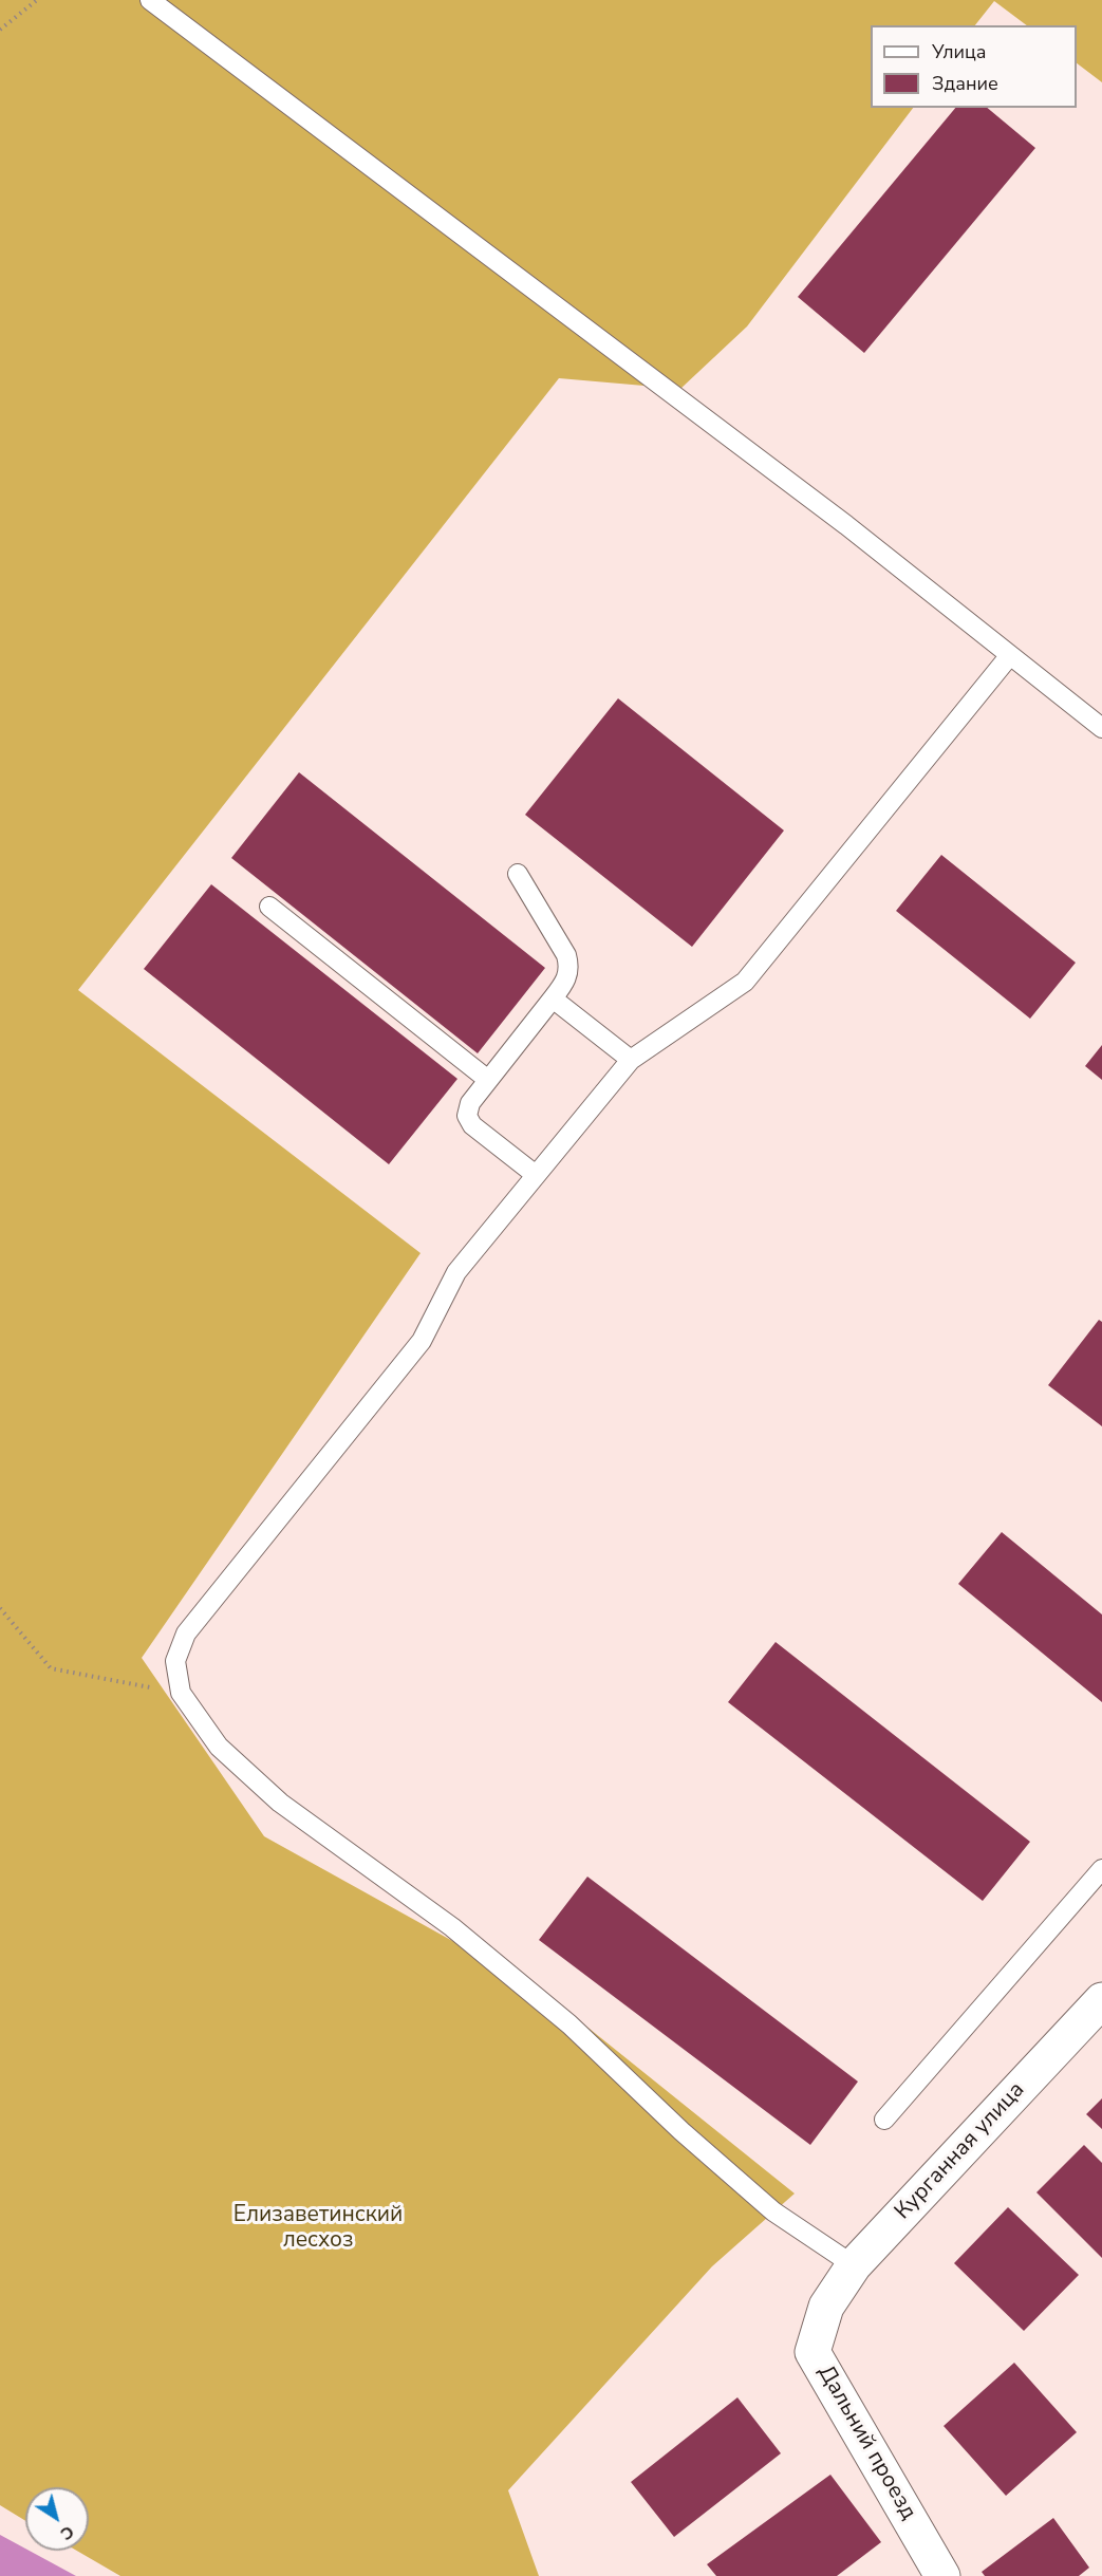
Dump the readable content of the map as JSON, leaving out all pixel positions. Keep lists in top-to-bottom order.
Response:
{
  "streets": {
    "street": ["Курганная улица", "Дальний проезд"]
  },
  "crossings": [
    ["Курганная улица", "Дальний проезд"]
  ],
  "parks": ["Елизаветинский лесхоз"],
  "legend": ["Улица", "Здание"],
  "north": "bottom right"
}
